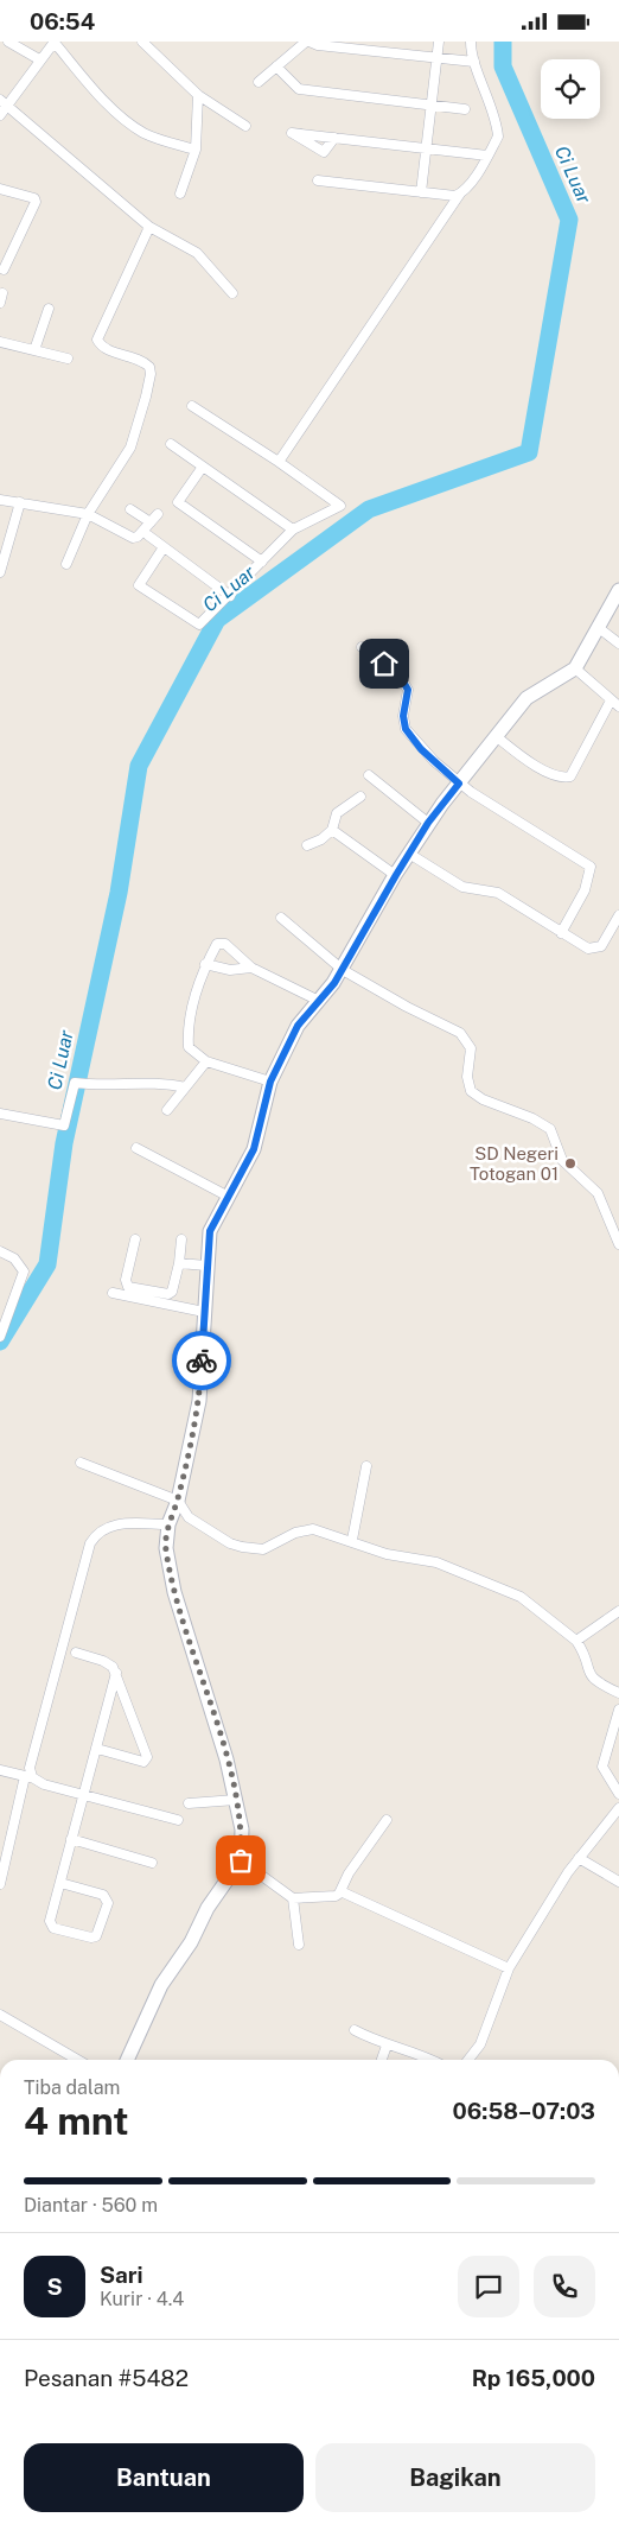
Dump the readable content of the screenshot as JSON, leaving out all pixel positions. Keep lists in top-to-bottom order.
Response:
{
  "water": ["Ci Luar"],
  "places": ["SD Negeri Totogan 01"],
  "page": {
    "status": "06:54",
    "heading": ["4 mnt", "Tiba dalam", "06:58–07:03"],
    "panel": [
      "Sari",
      "Kurir · 4.4",
      "Pesanan #5482",
      "Rp 165,000"
    ],
    "bar": "Diantar · 560 m",
    "round": "S",
    "buttons": ["Bantuan", "Bagikan"]
  }
}
